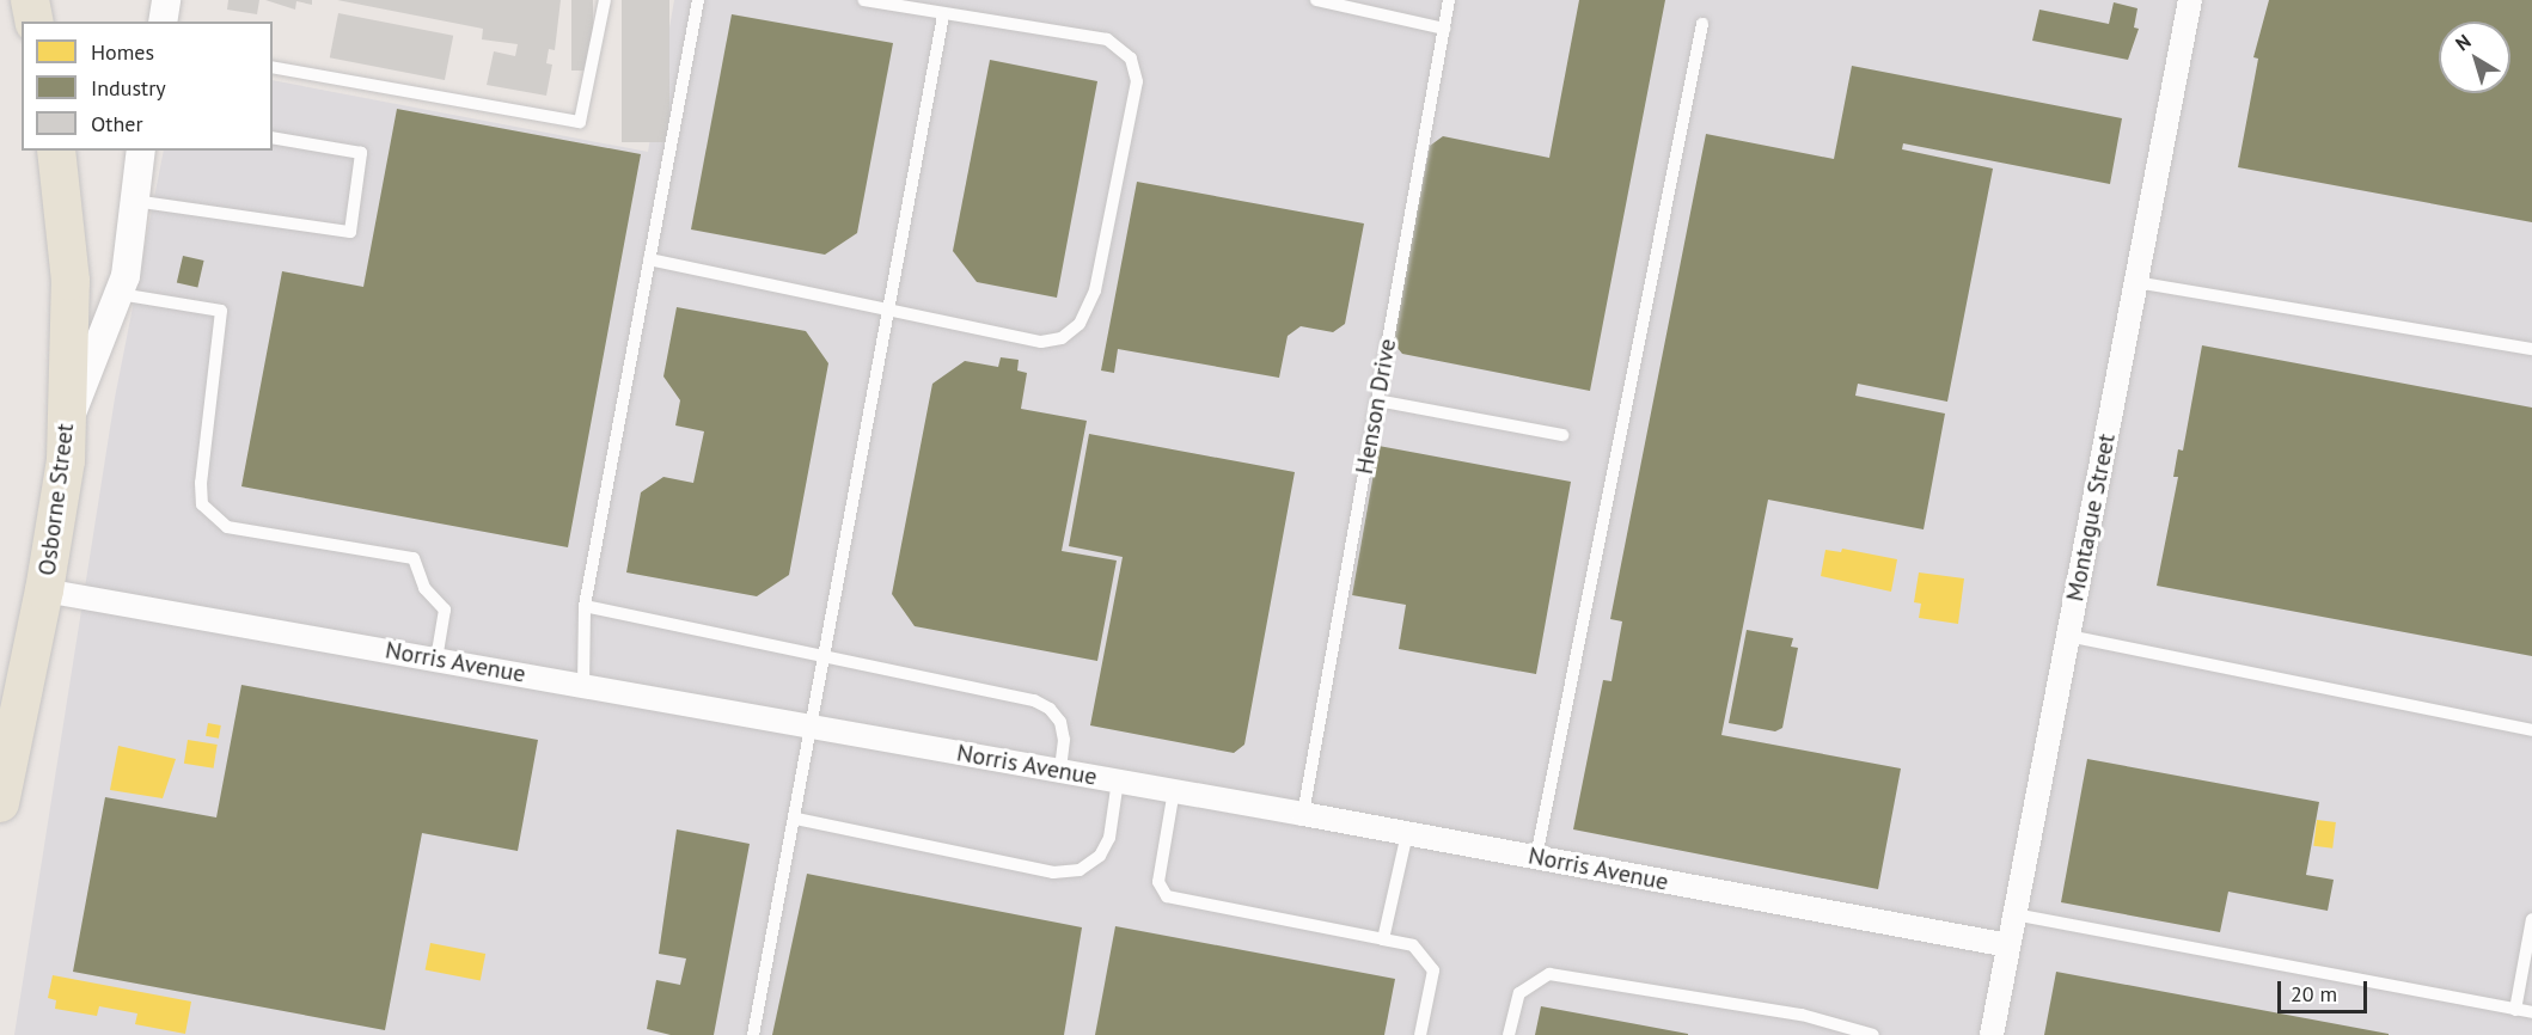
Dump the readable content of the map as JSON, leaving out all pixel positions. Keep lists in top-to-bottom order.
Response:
{
  "streets": {
    "main road": ["Osborne Street"],
    "street": ["Montague Street", "Norris Avenue"],
    "lane": ["Henson Drive"]
  },
  "crossings": [
    ["Henson Drive", "Norris Avenue"],
    ["Osborne Street", "Norris Avenue"],
    ["Montague Street", "Norris Avenue"]
  ],
  "legend": ["Homes", "Industry", "Other"],
  "scale_bar": "20 m",
  "north": "top left"
}
